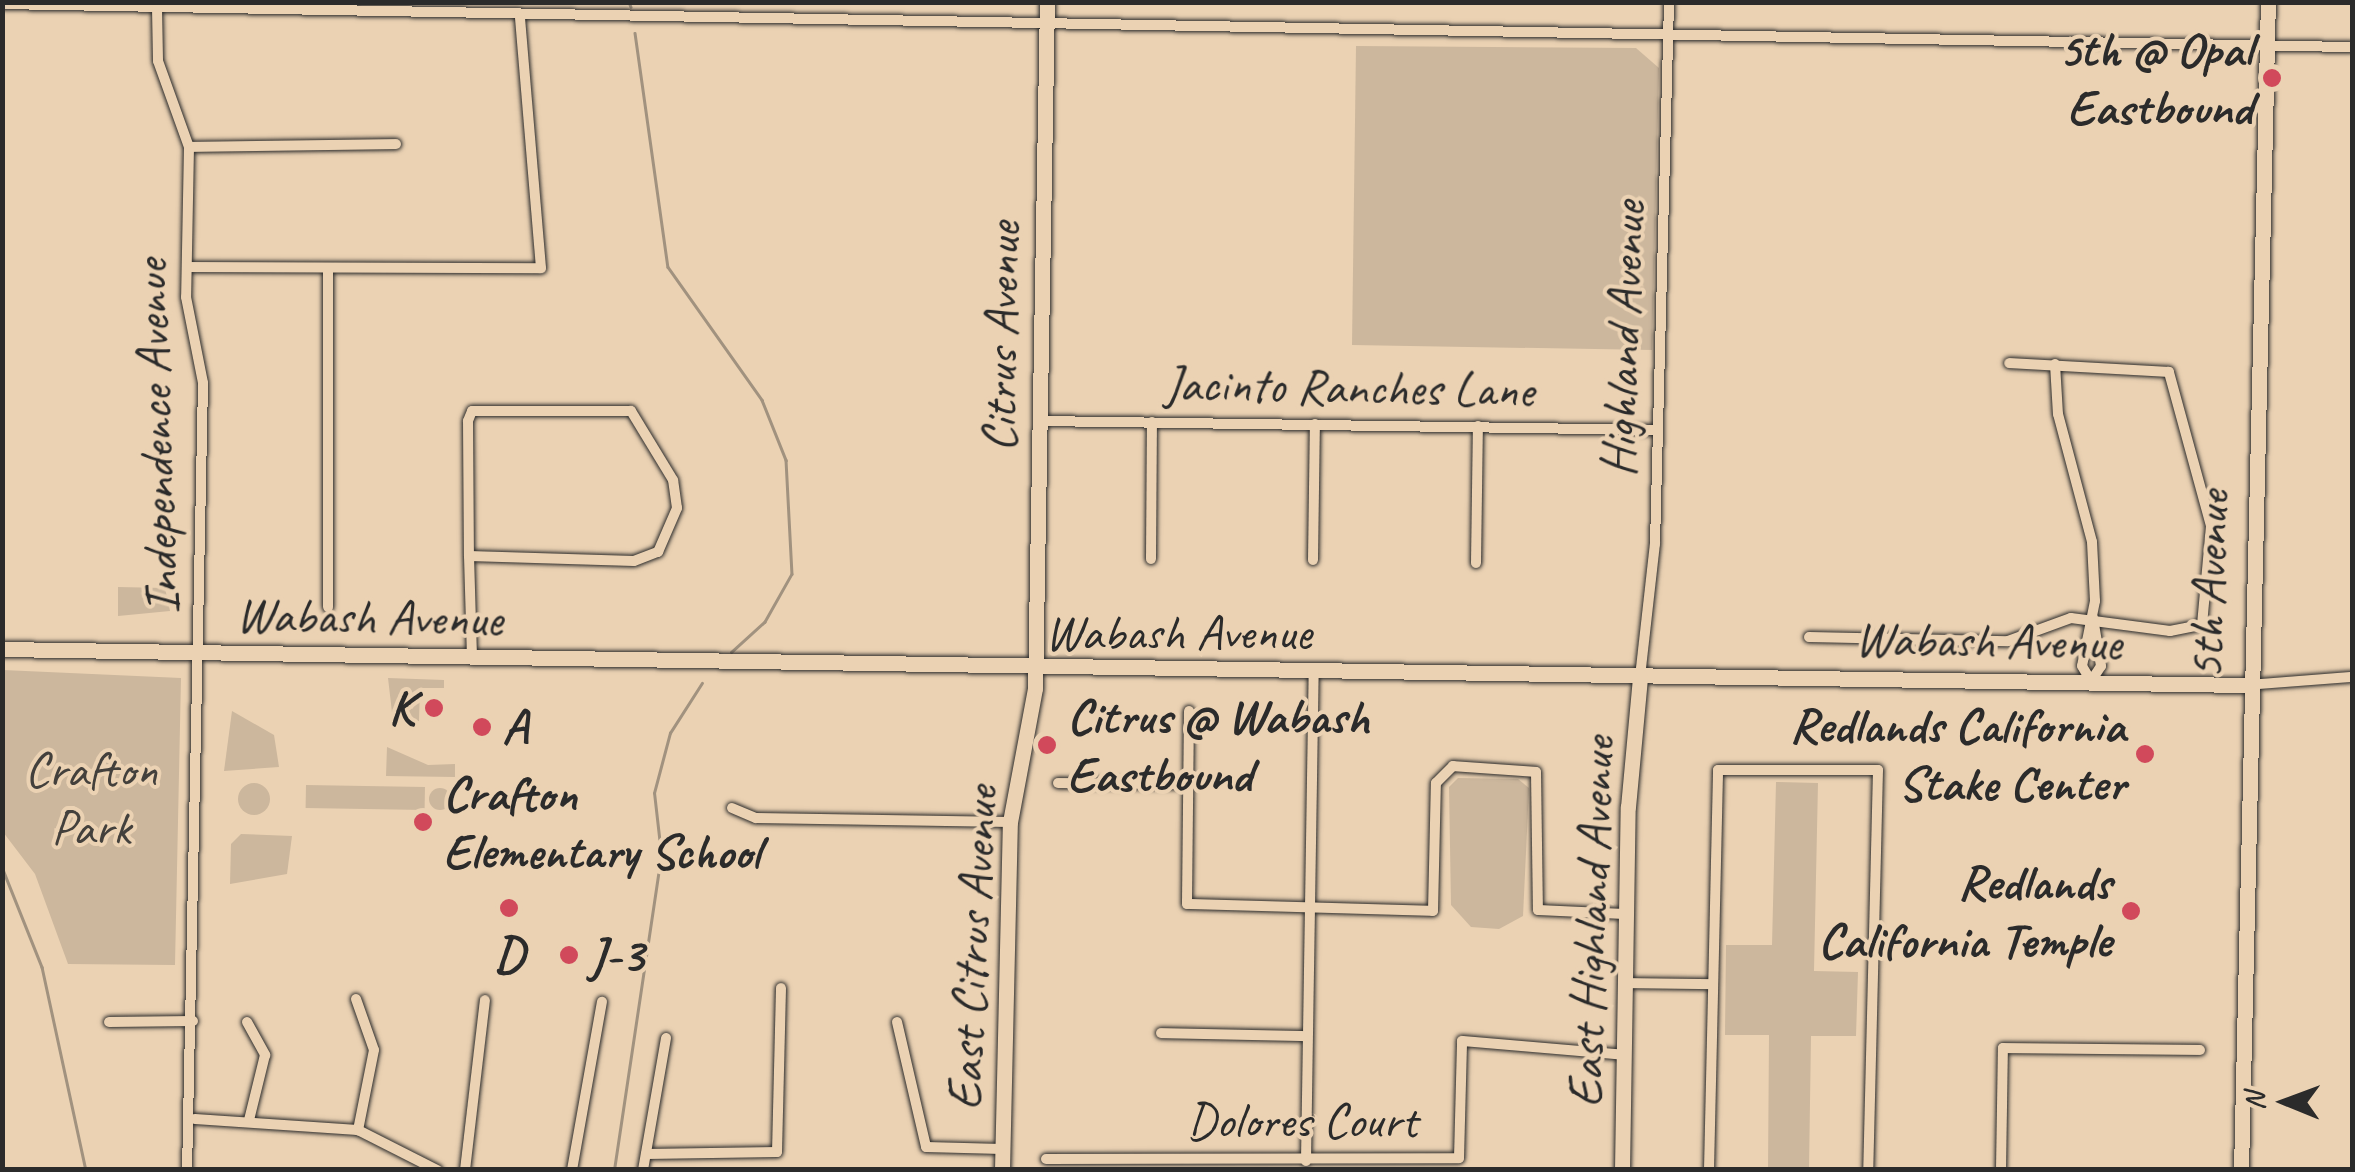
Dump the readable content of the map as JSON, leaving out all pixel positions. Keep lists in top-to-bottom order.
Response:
{
  "streets": {
    "street": [
      "Citrus Avenue",
      "Highland Avenue",
      "Jacinto Ranches Lane",
      "Independence Avenue",
      "5th Avenue",
      "Wabash Avenue",
      "East Highland Avenue",
      "East Citrus Avenue",
      "Dolores Court"
    ]
  },
  "crossings": [
    ["Citrus Avenue", "Jacinto Ranches Lane"],
    ["Citrus Avenue", "Wabash Avenue"],
    ["Citrus Avenue", "East Citrus Avenue"],
    ["Highland Avenue", "Jacinto Ranches Lane"],
    ["Highland Avenue", "Wabash Avenue"],
    ["Highland Avenue", "East Highland Avenue"],
    ["Independence Avenue", "Wabash Avenue"],
    ["5th Avenue", "Wabash Avenue"],
    ["Wabash Avenue", "East Highland Avenue"],
    ["Wabash Avenue", "East Citrus Avenue"],
    ["East Highland Avenue", "Dolores Court"]
  ],
  "parks": ["Crafton Park"],
  "places": [
    "5th @ Opal Eastbound",
    "K",
    "A",
    "Citrus @ Wabash Eastbound",
    "Redlands California Stake Center",
    "Crafton Elementary School",
    "D",
    "Redlands California Temple",
    "J-3"
  ],
  "north": "left"
}
